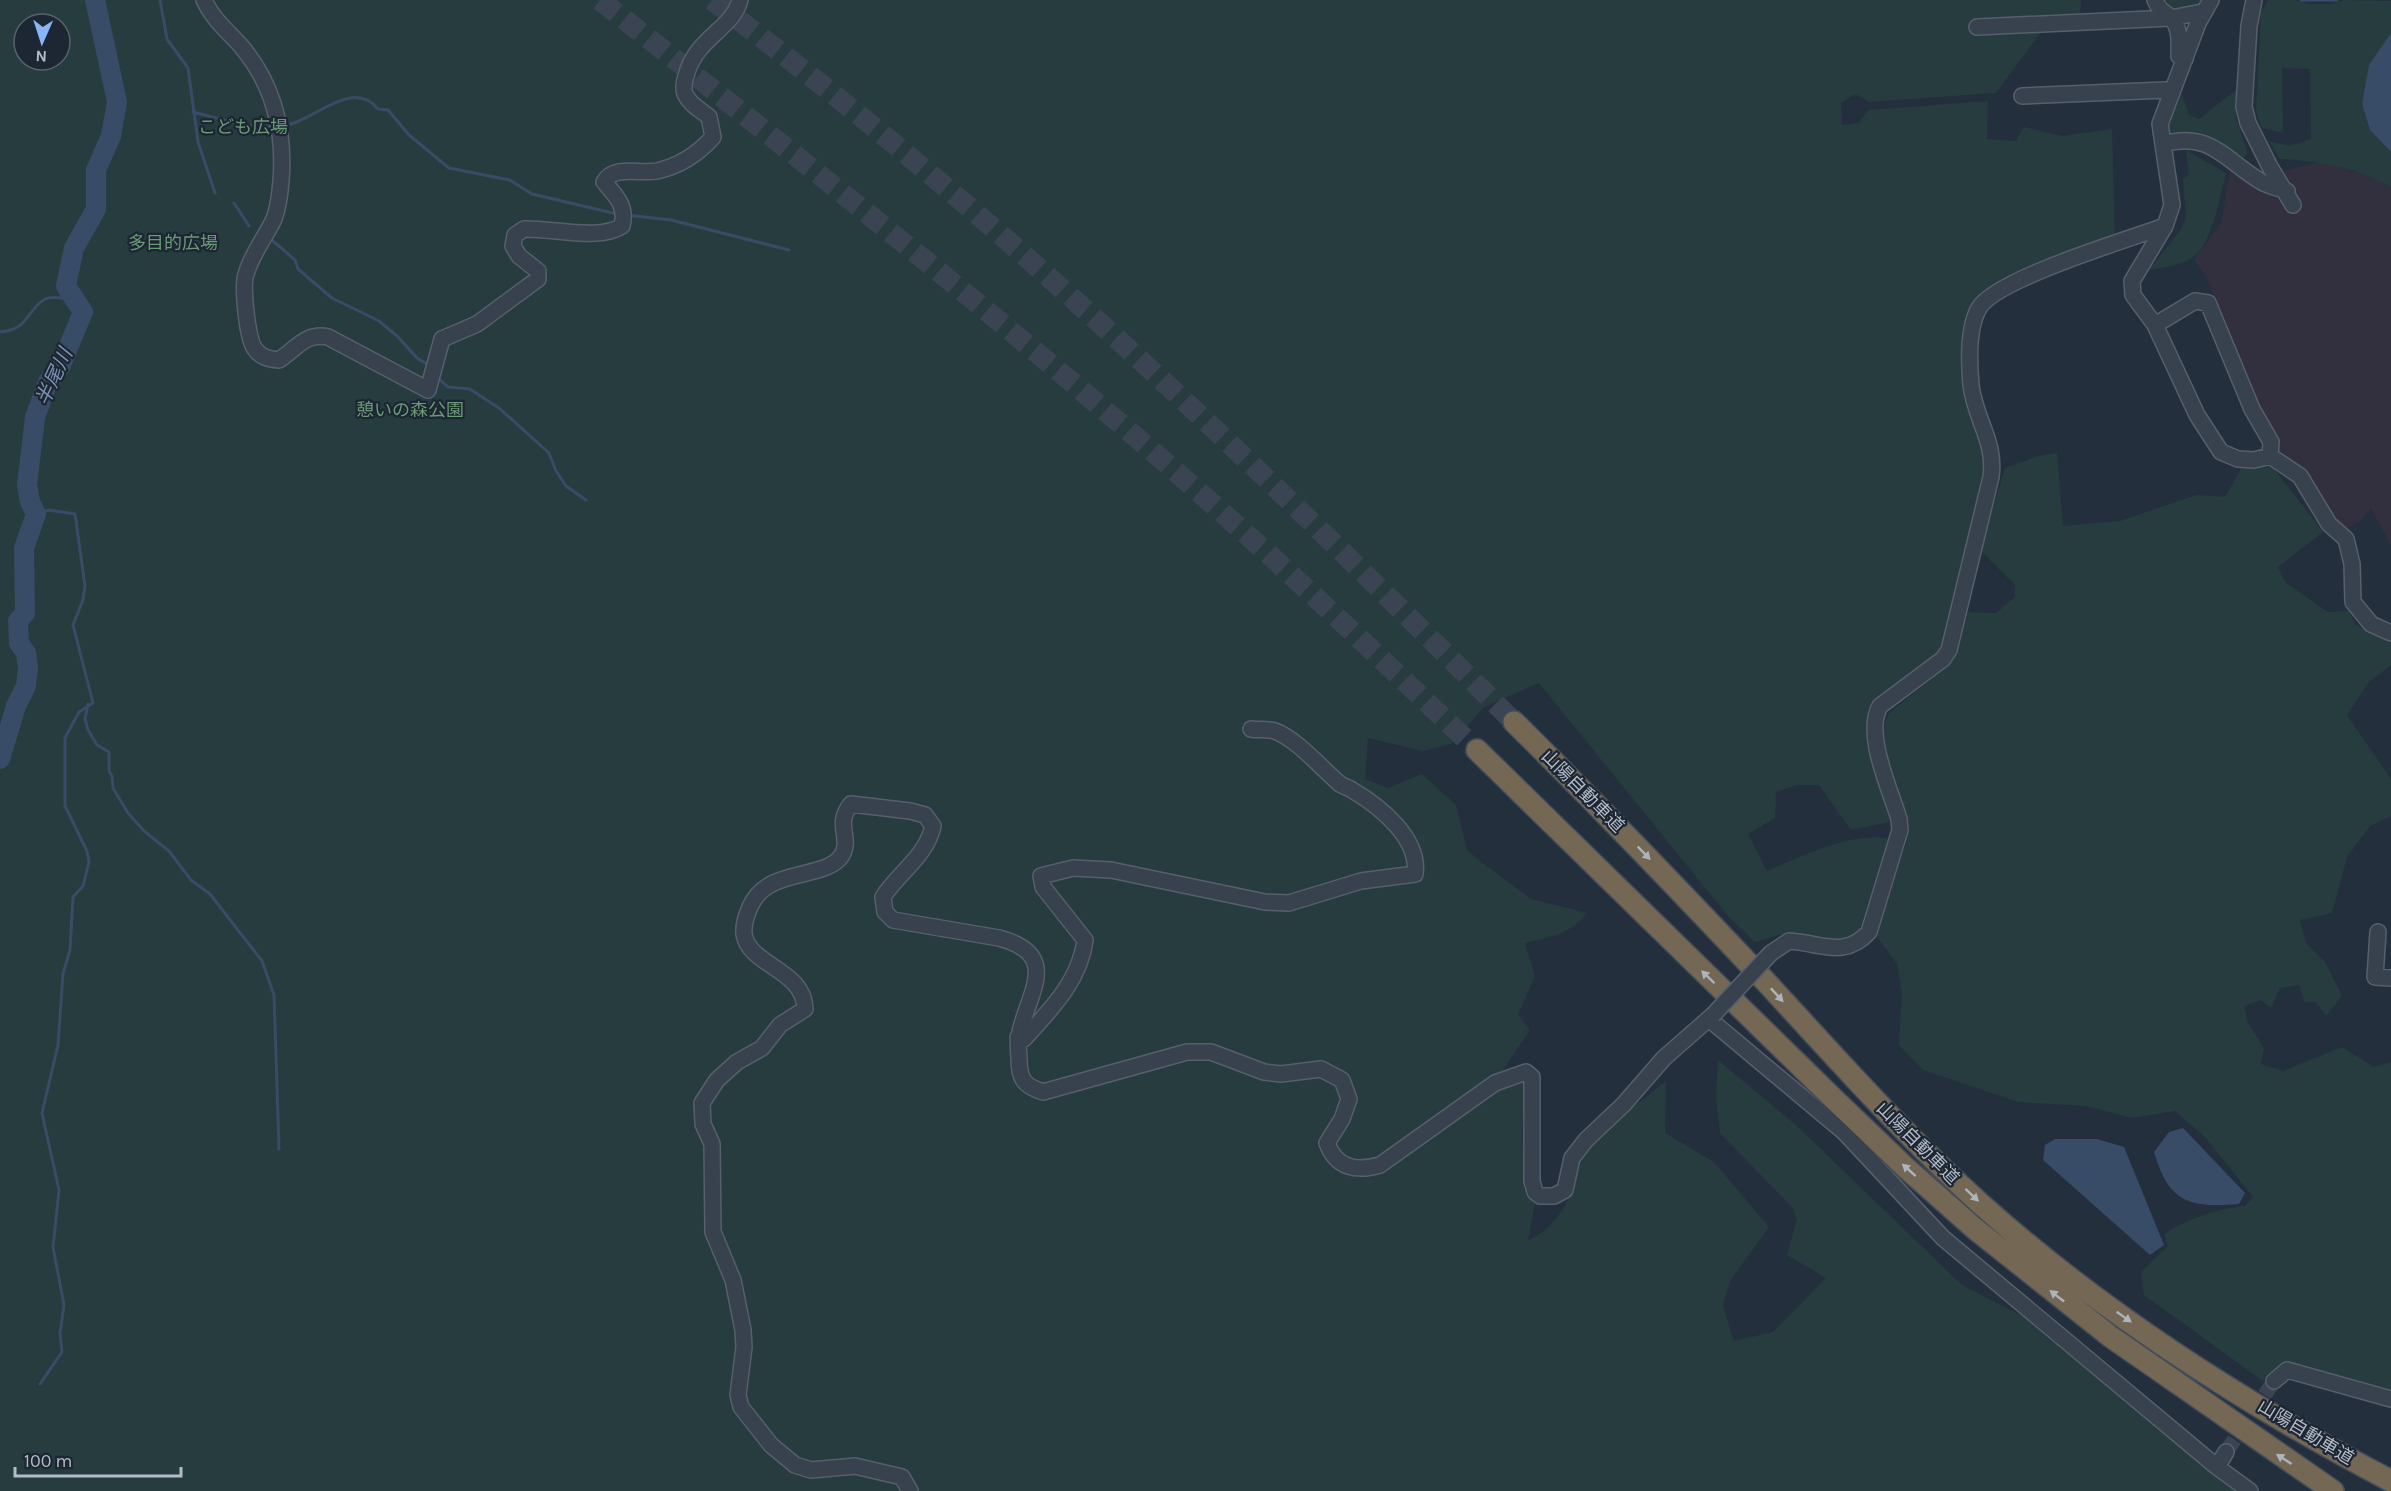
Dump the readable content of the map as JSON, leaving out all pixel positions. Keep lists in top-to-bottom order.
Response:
{
  "streets": {
    "highway": ["山陽自動車道"]
  },
  "water": ["半尾川"],
  "parks": ["こども広場", "多目的広場", "憩いの森公園"],
  "scale_bar": "100 m",
  "north": "bottom"
}
